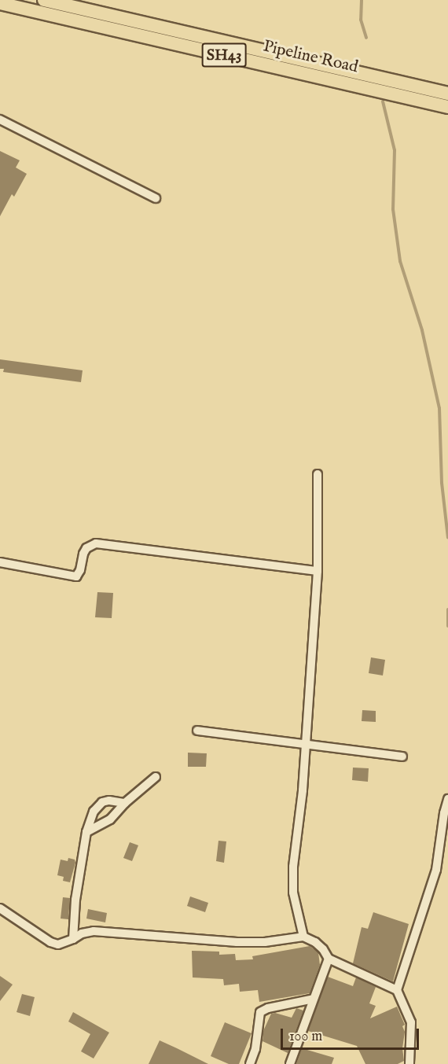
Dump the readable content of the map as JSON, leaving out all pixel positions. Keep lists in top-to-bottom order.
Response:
{
  "streets": {
    "main road": ["SH43", "Pipeline Road"]
  },
  "scale_bar": "100 m"
}
